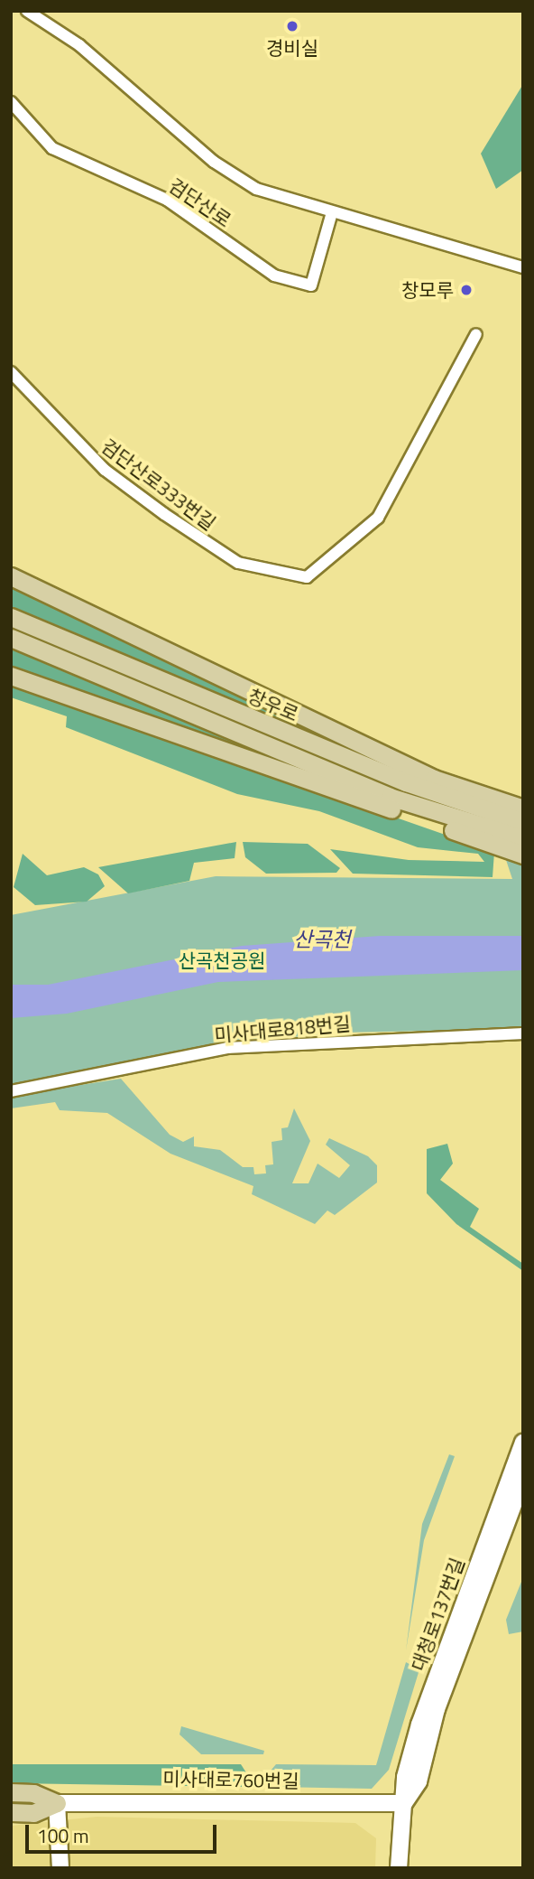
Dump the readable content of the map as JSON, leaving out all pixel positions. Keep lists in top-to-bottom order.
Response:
{
  "streets": {
    "main road": ["창우로", "대청로137번길", "미사대로760번길"],
    "street": ["검단산로", "검단산로333번길", "미사대로818번길"]
  },
  "crossings": [
    ["대청로137번길", "미사대로760번길"]
  ],
  "water": ["산곡천"],
  "parks": ["산곡천공원"],
  "places": ["경비실", "창모루"],
  "scale_bar": "100 m"
}
